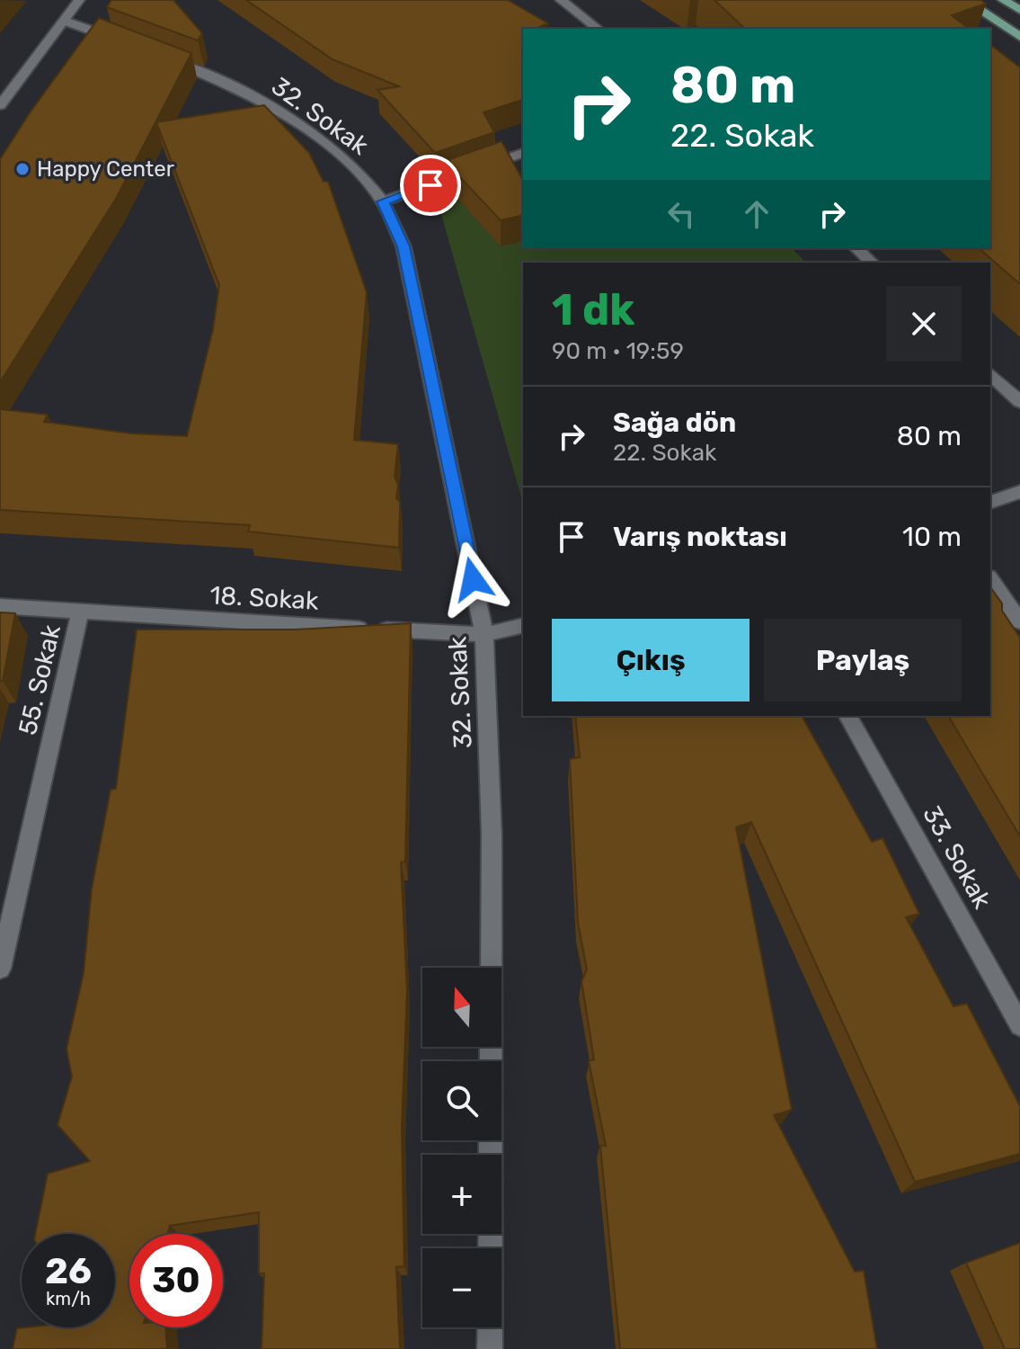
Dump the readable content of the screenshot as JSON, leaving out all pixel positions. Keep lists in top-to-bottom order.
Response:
{
  "streets": {
    "street": [
      "32. Sokak",
      "18. Sokak",
      "55. Sokak",
      "33. Sokak"
    ]
  },
  "crossings": [
    ["32. Sokak", "18. Sokak"],
    ["18. Sokak", "55. Sokak"]
  ],
  "places": ["Happy Center"],
  "north": "top",
  "page": {
    "turn": ["80 m", "22. Sokak"],
    "heading": ["1 dk", "90 m · 19:59"],
    "list": [
      {
        "name": "Sağa dön",
        "note": "22. Sokak",
        "value": "80 m"
      },
      {
        "name": "Varış noktası",
        "value": "10 m"
      }
    ],
    "buttons": ["Çıkış", "Paylaş"],
    "map_buttons": ["+", "−"],
    "speed": "26 km/h",
    "limit": "30"
  }
}
